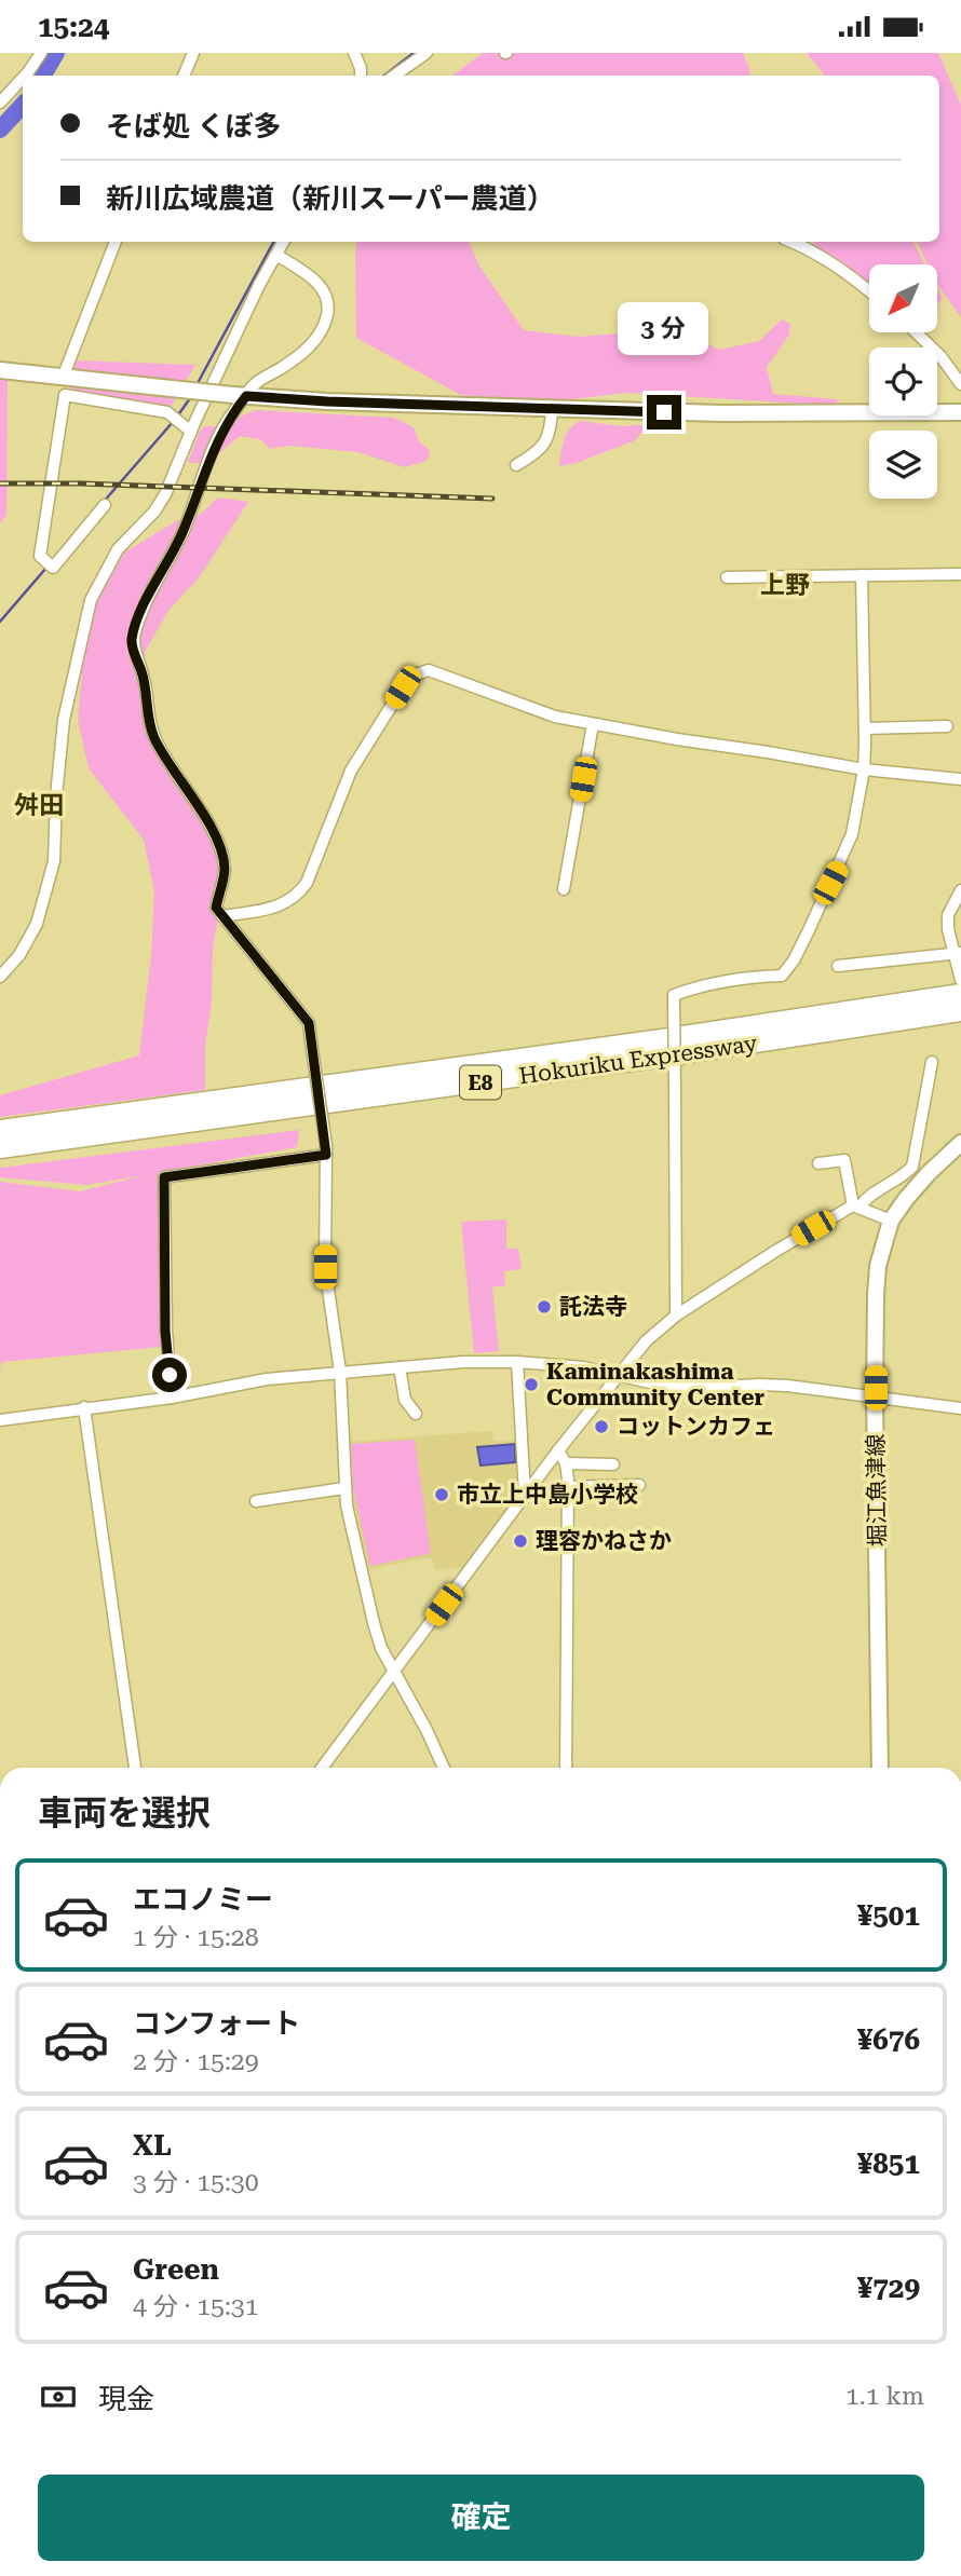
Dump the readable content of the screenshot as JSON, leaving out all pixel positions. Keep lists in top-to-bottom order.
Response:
{
  "streets": {
    "highway": ["Hokuriku Expressway", "E8"],
    "street": ["堀江魚津線"]
  },
  "districts": ["上野", "舛田"],
  "places": [
    "託法寺",
    "Kaminakashima Community Center",
    "コットンカフェ",
    "市立上中島小学校",
    "理容かねさか"
  ],
  "north": "bottom left",
  "page": {
    "status": "15:24",
    "banner": ["そば処 くぼ多", "新川広域農道（新川スーパー農道）"],
    "bubble": "3 分",
    "heading": "車両を選択",
    "list": [
      {
        "name": "エコノミー",
        "note": "1 分 · 15:28",
        "value": "¥501"
      },
      {
        "name": "コンフォート",
        "note": "2 分 · 15:29",
        "value": "¥676"
      },
      {
        "name": "XL",
        "note": "3 分 · 15:30",
        "value": "¥851"
      },
      {
        "name": "Green",
        "note": "4 分 · 15:31",
        "value": "¥729"
      }
    ],
    "pay": ["現金", "1.1 km"],
    "buttons": "確定"
  }
}
